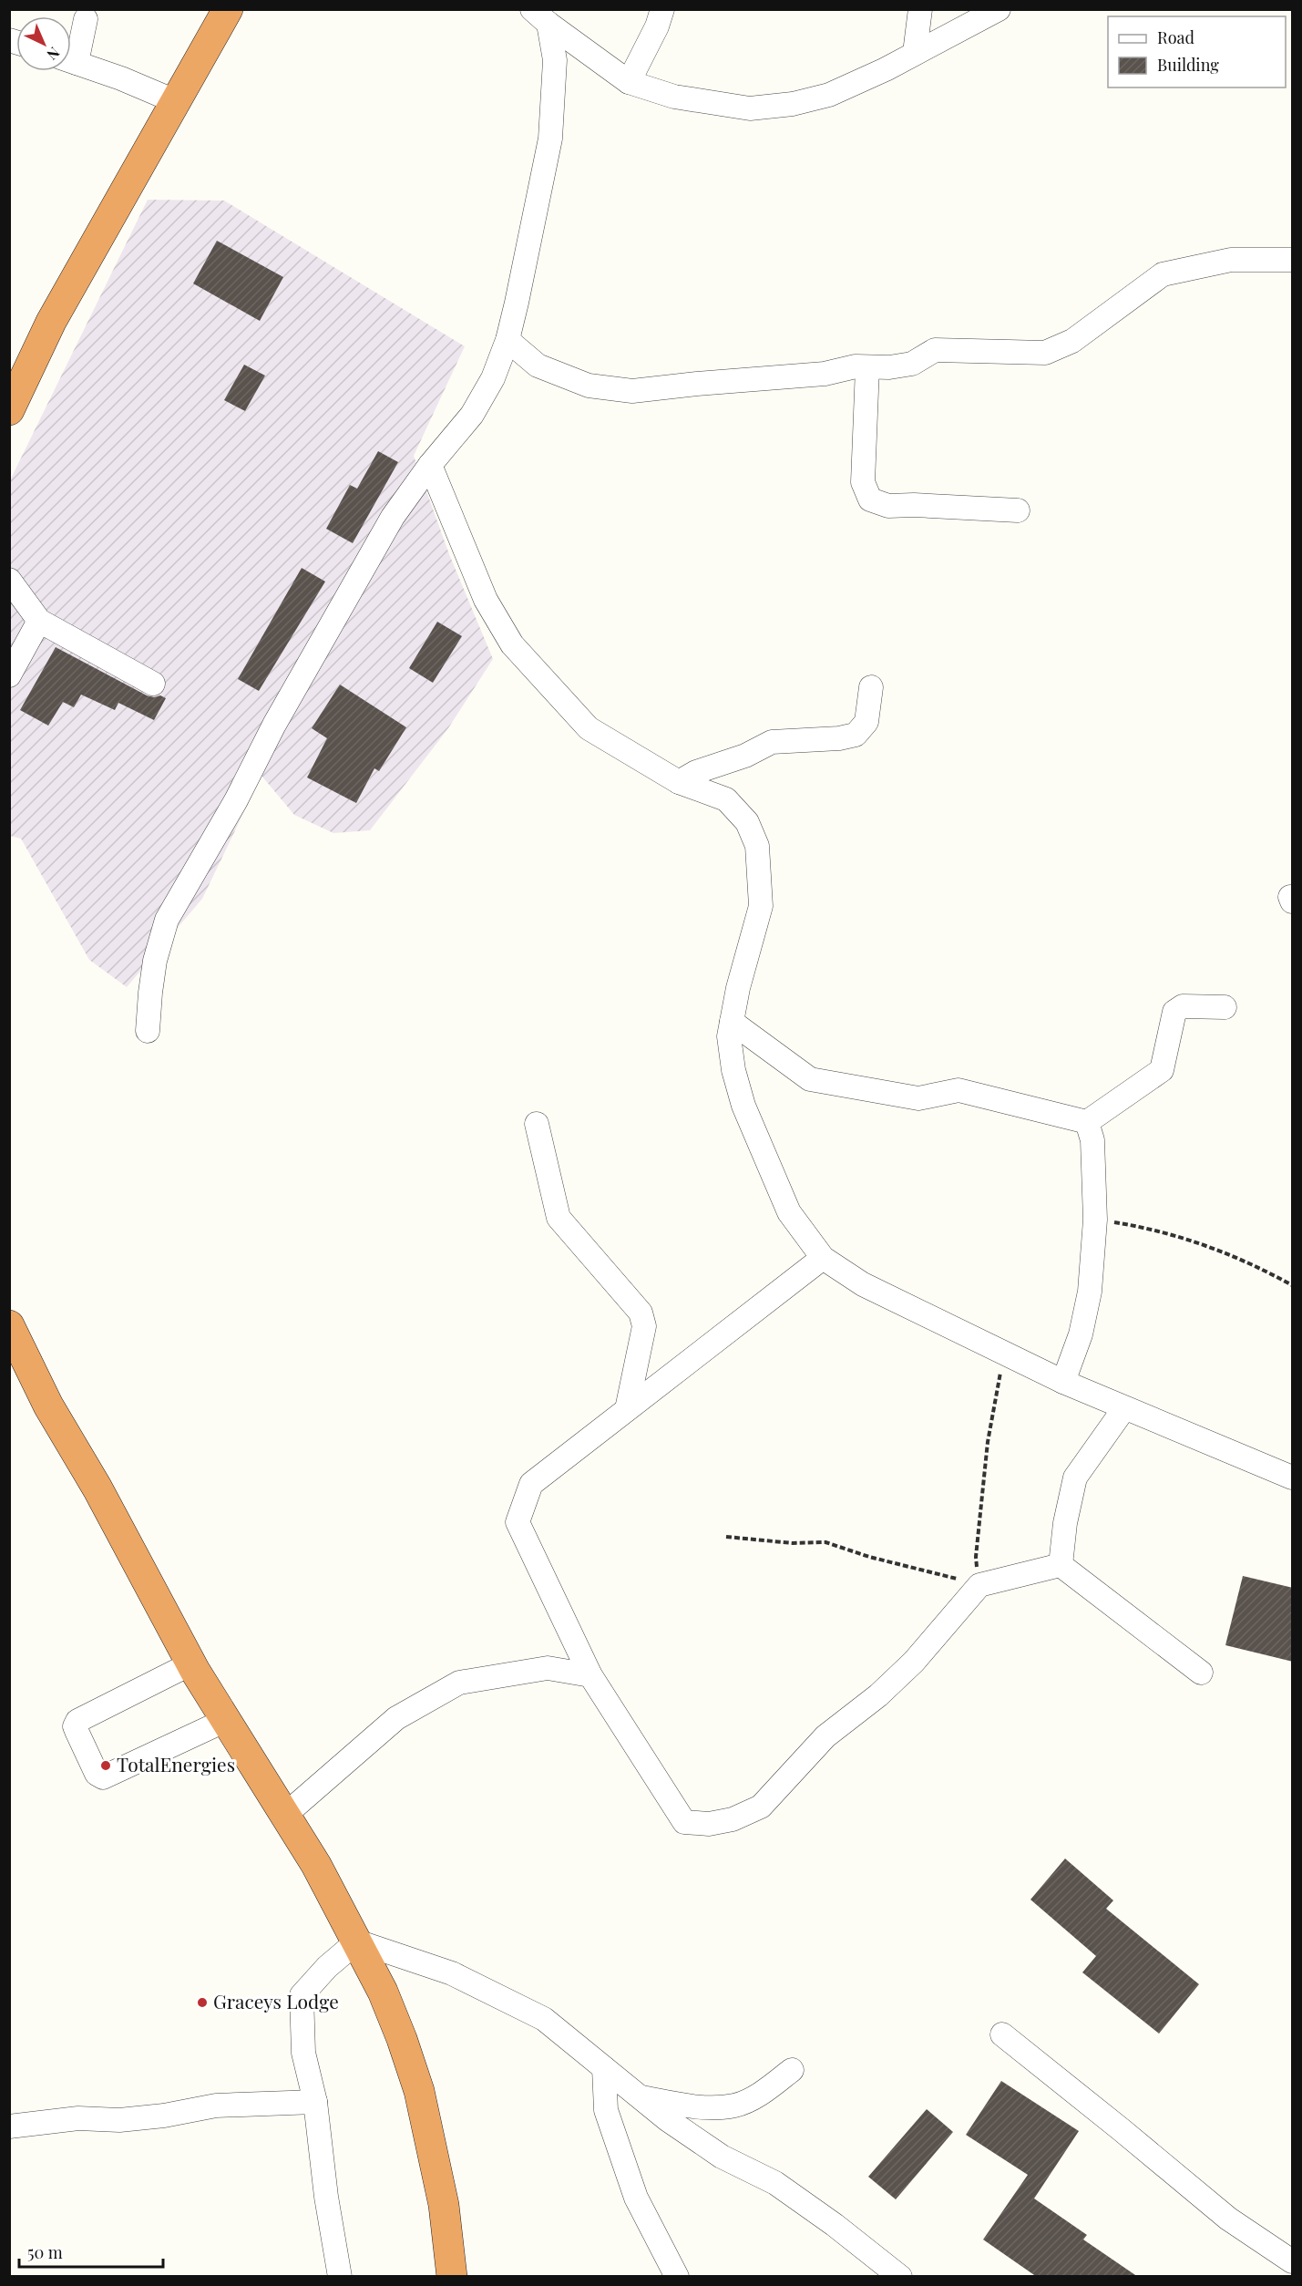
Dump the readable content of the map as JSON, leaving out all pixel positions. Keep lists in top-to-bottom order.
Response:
{
  "places": ["TotalEnergies", "Graceys Lodge"],
  "legend": ["Road", "Building"],
  "scale_bar": "50 m",
  "north": "bottom right"
}
